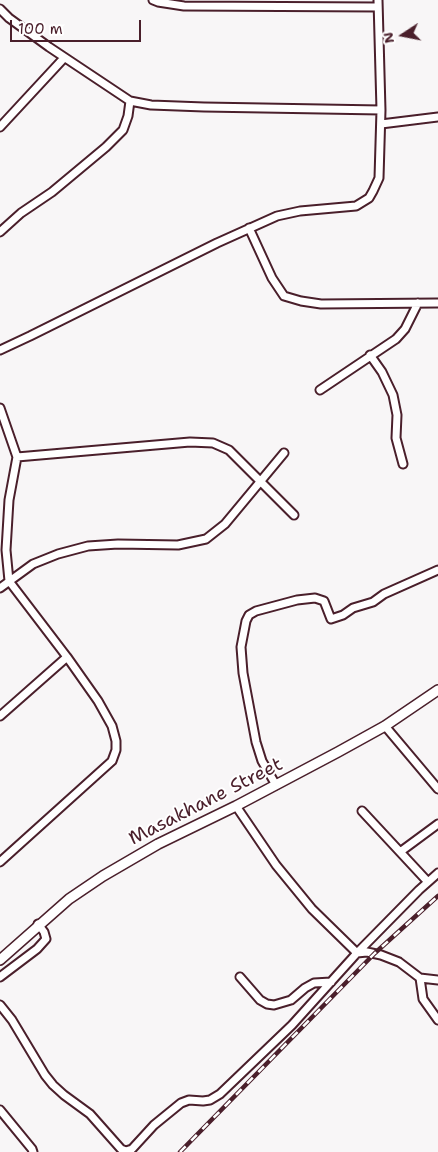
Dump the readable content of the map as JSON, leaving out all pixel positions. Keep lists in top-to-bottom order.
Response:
{
  "streets": {
    "street": ["Masakhane Street"]
  },
  "scale_bar": "100 m",
  "north": "left"
}
